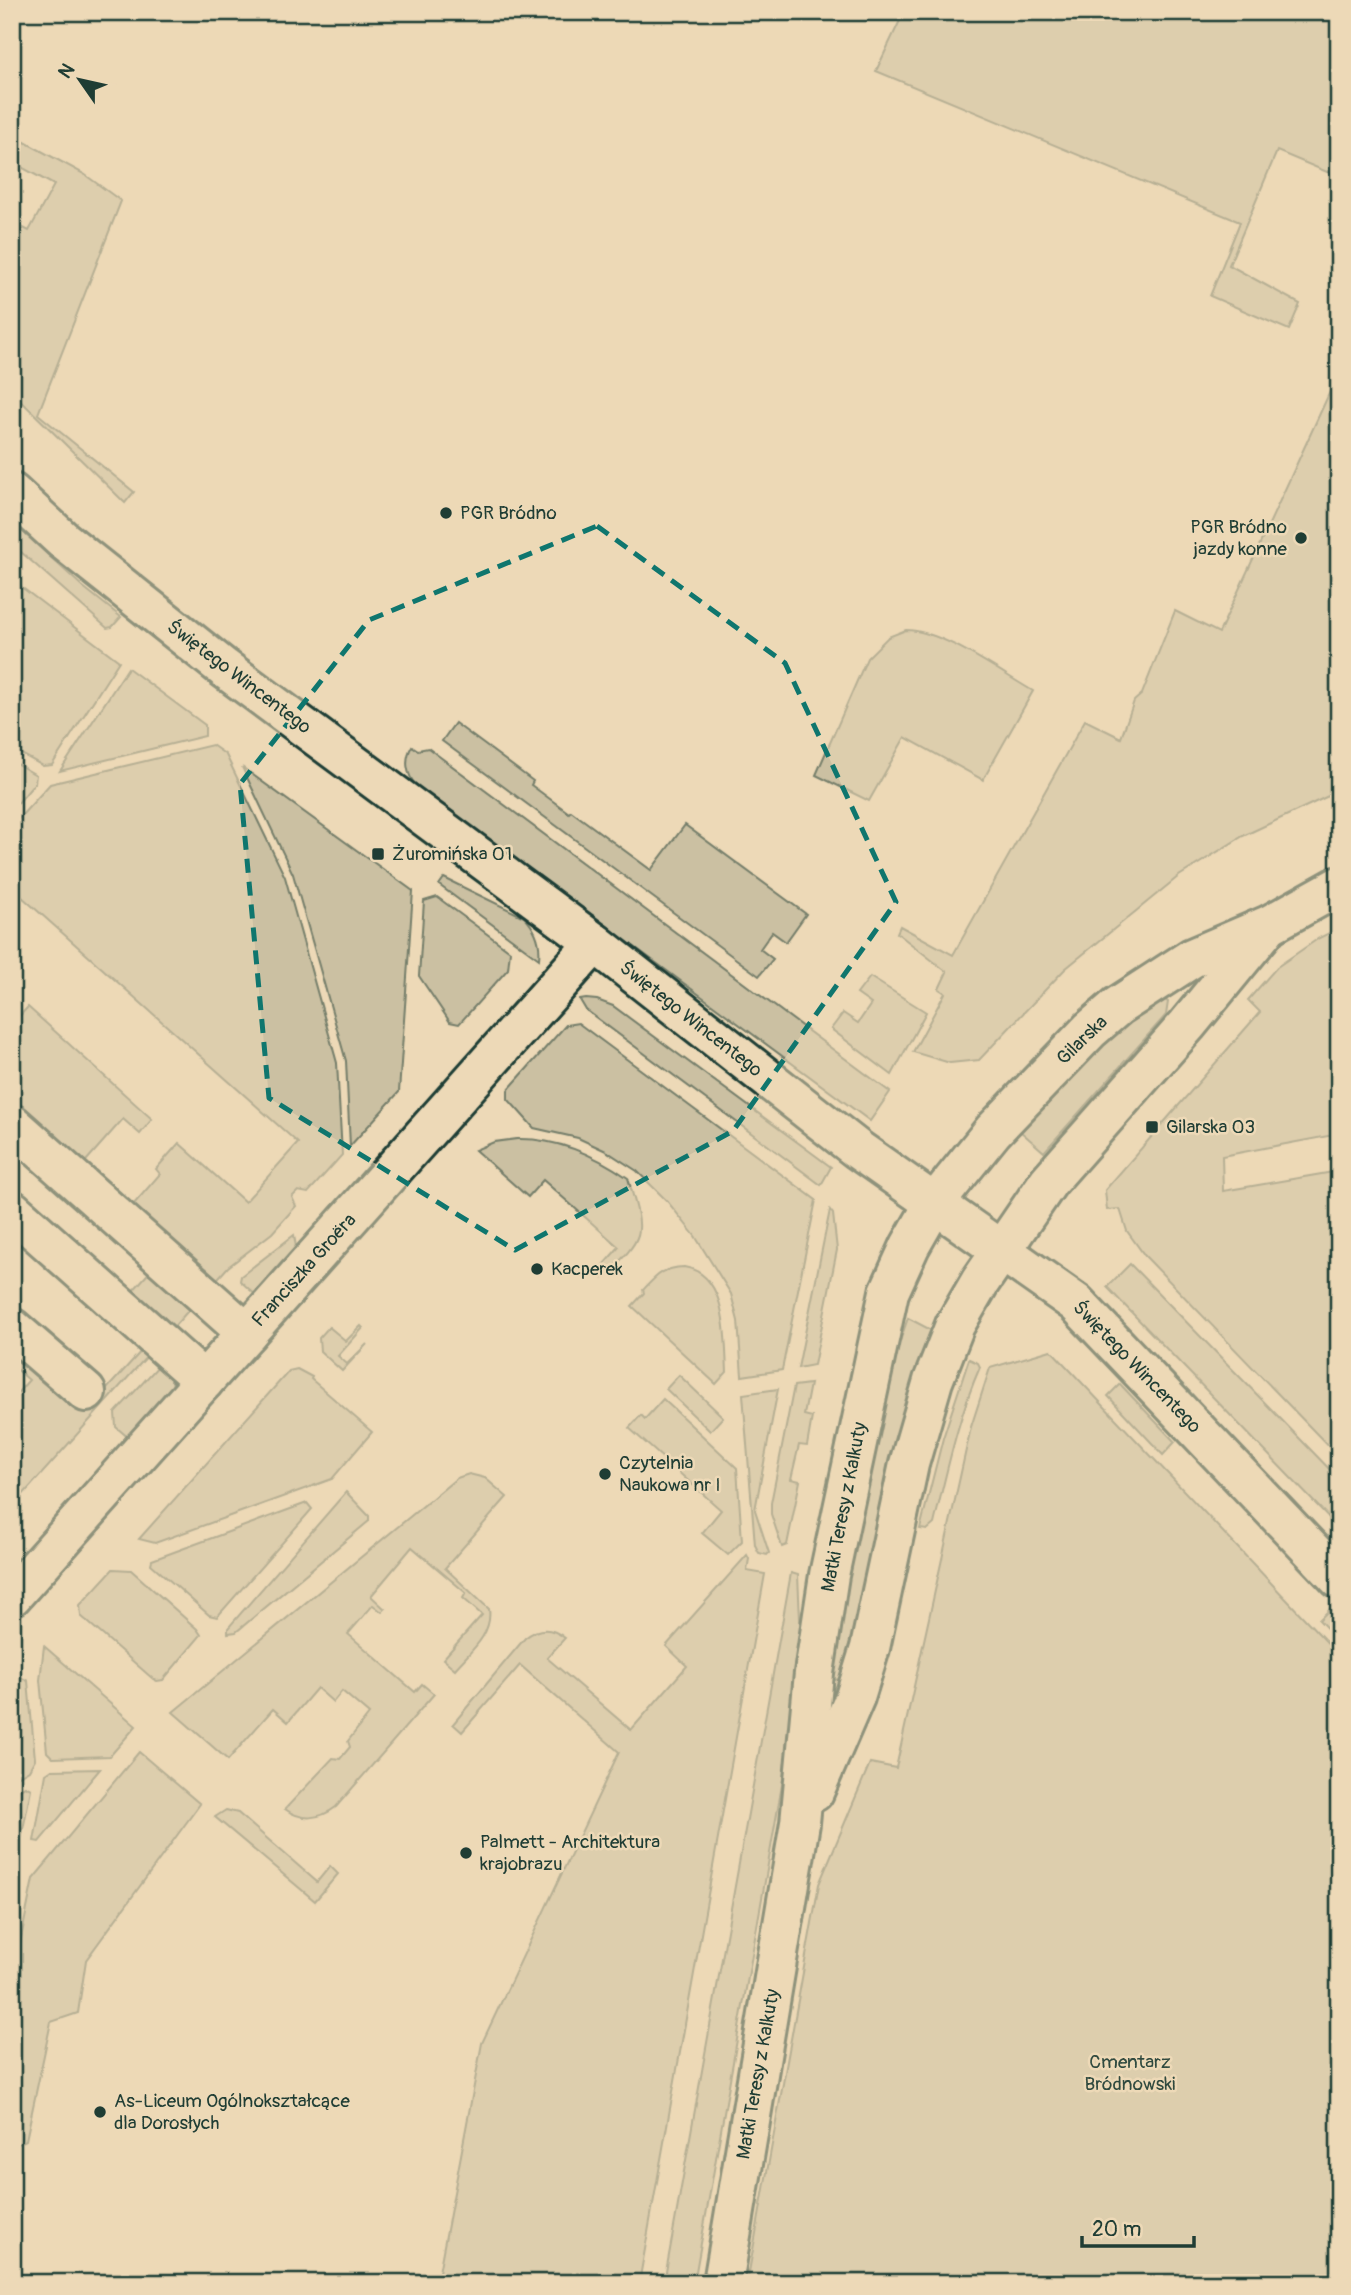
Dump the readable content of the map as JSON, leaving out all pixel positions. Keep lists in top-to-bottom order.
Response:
{
  "streets": {
    "street": [
      "Świętego Wincentego",
      "Gilarska",
      "Franciszka Groëra",
      "Matki Teresy z Kalkuty"
    ]
  },
  "crossings": [
    ["Świętego Wincentego", "Gilarska"],
    ["Świętego Wincentego", "Franciszka Groëra"],
    ["Świętego Wincentego", "Matki Teresy z Kalkuty"],
    ["Gilarska", "Matki Teresy z Kalkuty"]
  ],
  "parks": ["Cmentarz Bródnowski"],
  "places": {
    "other": [
      "PGR Bródno",
      "PGR Bródno jazdy konne",
      "Kacperek",
      "Czytelnia Naukowa nr I",
      "Palmett - Architektura krajobrazu",
      "As-Liceum Ogólnokształcące dla Dorosłych"
    ],
    "transit": ["Żuromińska 01", "Gilarska 03"]
  },
  "scale_bar": "20 m",
  "north": "top left"
}
